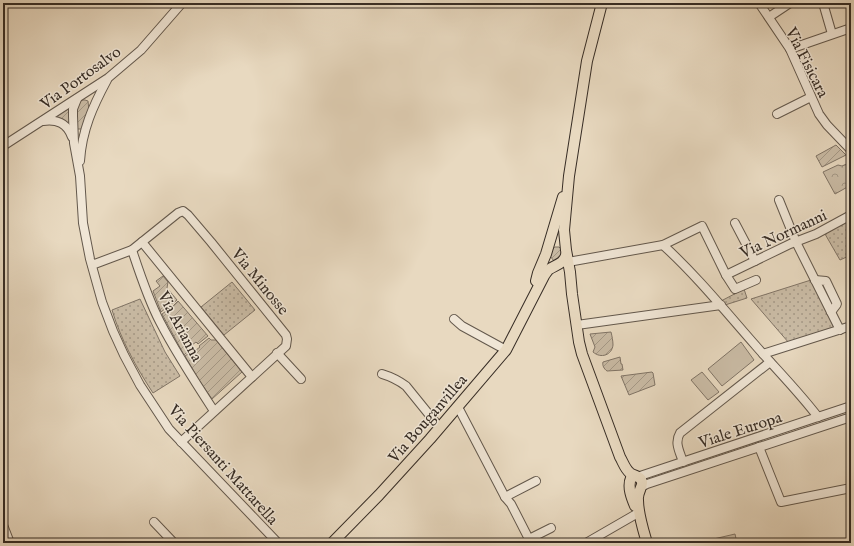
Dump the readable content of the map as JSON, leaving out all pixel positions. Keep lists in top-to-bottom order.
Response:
{
  "streets": {
    "main road": ["Via Bouganvillea"],
    "street": [
      "Via Fisicara",
      "Via Portosalvo",
      "Via Normanni",
      "Via Minosse",
      "Via Arianna",
      "Viale Europa",
      "Via Piersanti Mattarella"
    ]
  },
  "crossings": [
    ["Via Minosse", "Via Arianna"],
    ["Via Minosse", "Via Piersanti Mattarella"]
  ]
}
